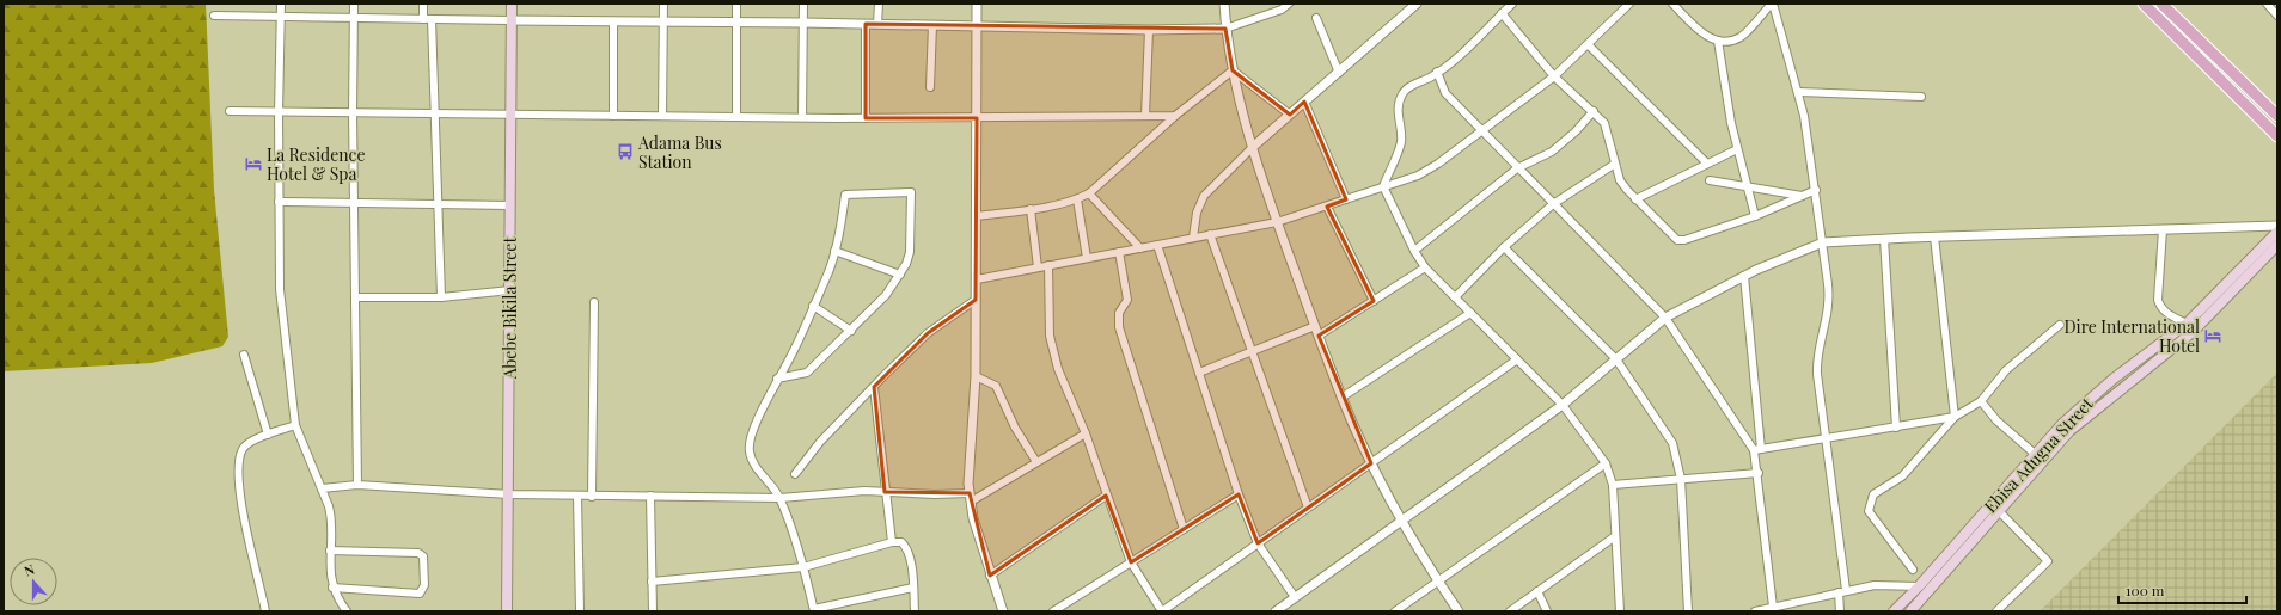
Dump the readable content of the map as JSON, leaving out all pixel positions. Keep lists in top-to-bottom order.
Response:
{
  "streets": {
    "main road": ["Abebe Bikila Street", "Ebisa Adugna Street"]
  },
  "places": {
    "bus stop": ["Adama Bus Station"],
    "hotel": ["La Residence Hotel & Spa", "Dire International Hotel"]
  },
  "scale_bar": "100 m",
  "north": "top"
}
